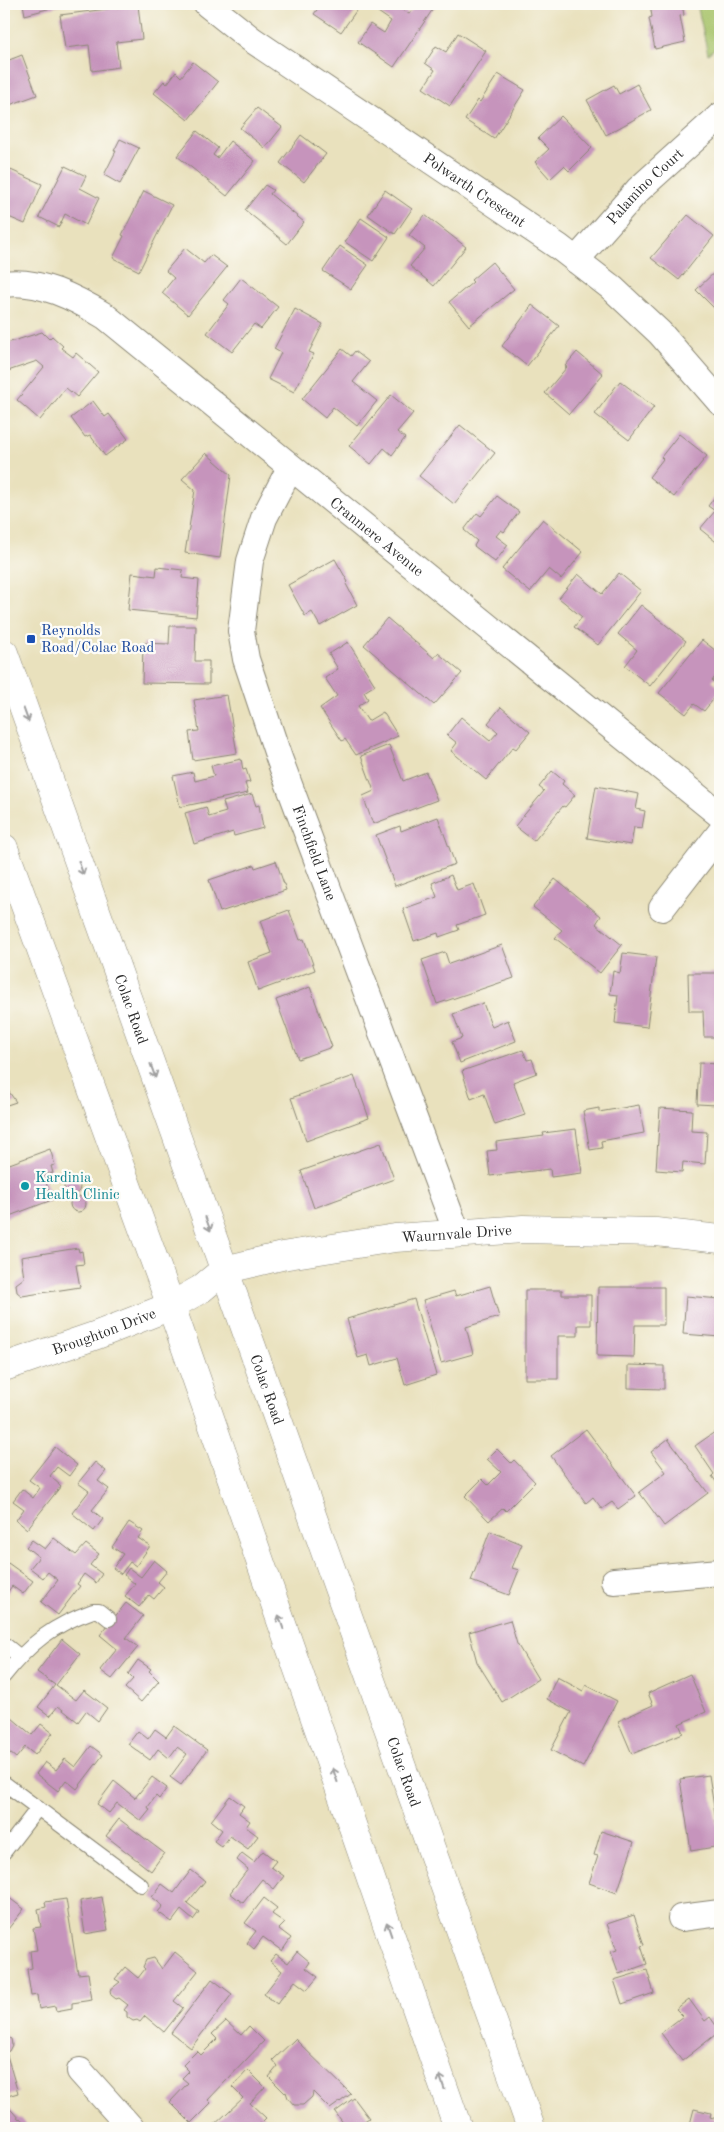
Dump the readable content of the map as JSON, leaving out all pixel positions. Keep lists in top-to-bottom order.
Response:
{
  "streets": {
    "main road": ["Colac Road", "Waurnvale Drive", "Broughton Drive"],
    "street": [
      "Palamino Court",
      "Polwarth Crescent",
      "Cranmere Avenue",
      "Finchfield Lane"
    ]
  },
  "crossings": [
    ["Palamino Court", "Polwarth Crescent"],
    ["Cranmere Avenue", "Finchfield Lane"],
    ["Finchfield Lane", "Waurnvale Drive"],
    ["Colac Road", "Waurnvale Drive"],
    ["Waurnvale Drive", "Broughton Drive"]
  ],
  "places": {
    "transit": ["Reynolds Road/Colac Road"],
    "other": ["Kardinia Health Clinic"]
  }
}
